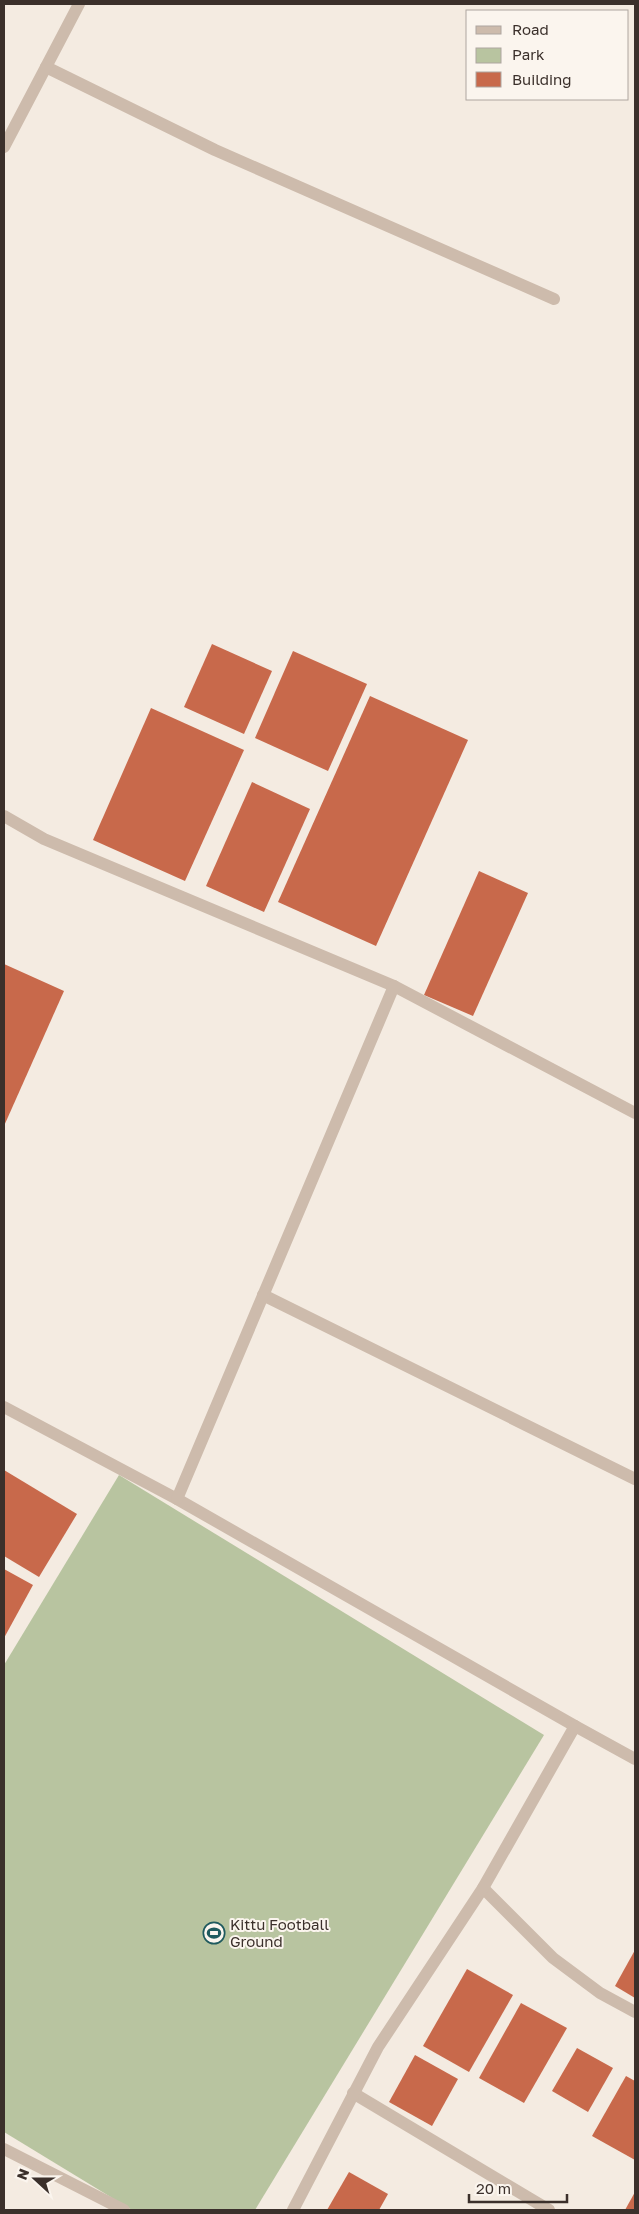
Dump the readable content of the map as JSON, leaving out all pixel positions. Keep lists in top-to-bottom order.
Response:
{
  "places": {
    "sports": ["Kittu Football Ground"]
  },
  "legend": ["Road", "Park", "Building"],
  "scale_bar": "20 m",
  "north": "left"
}
